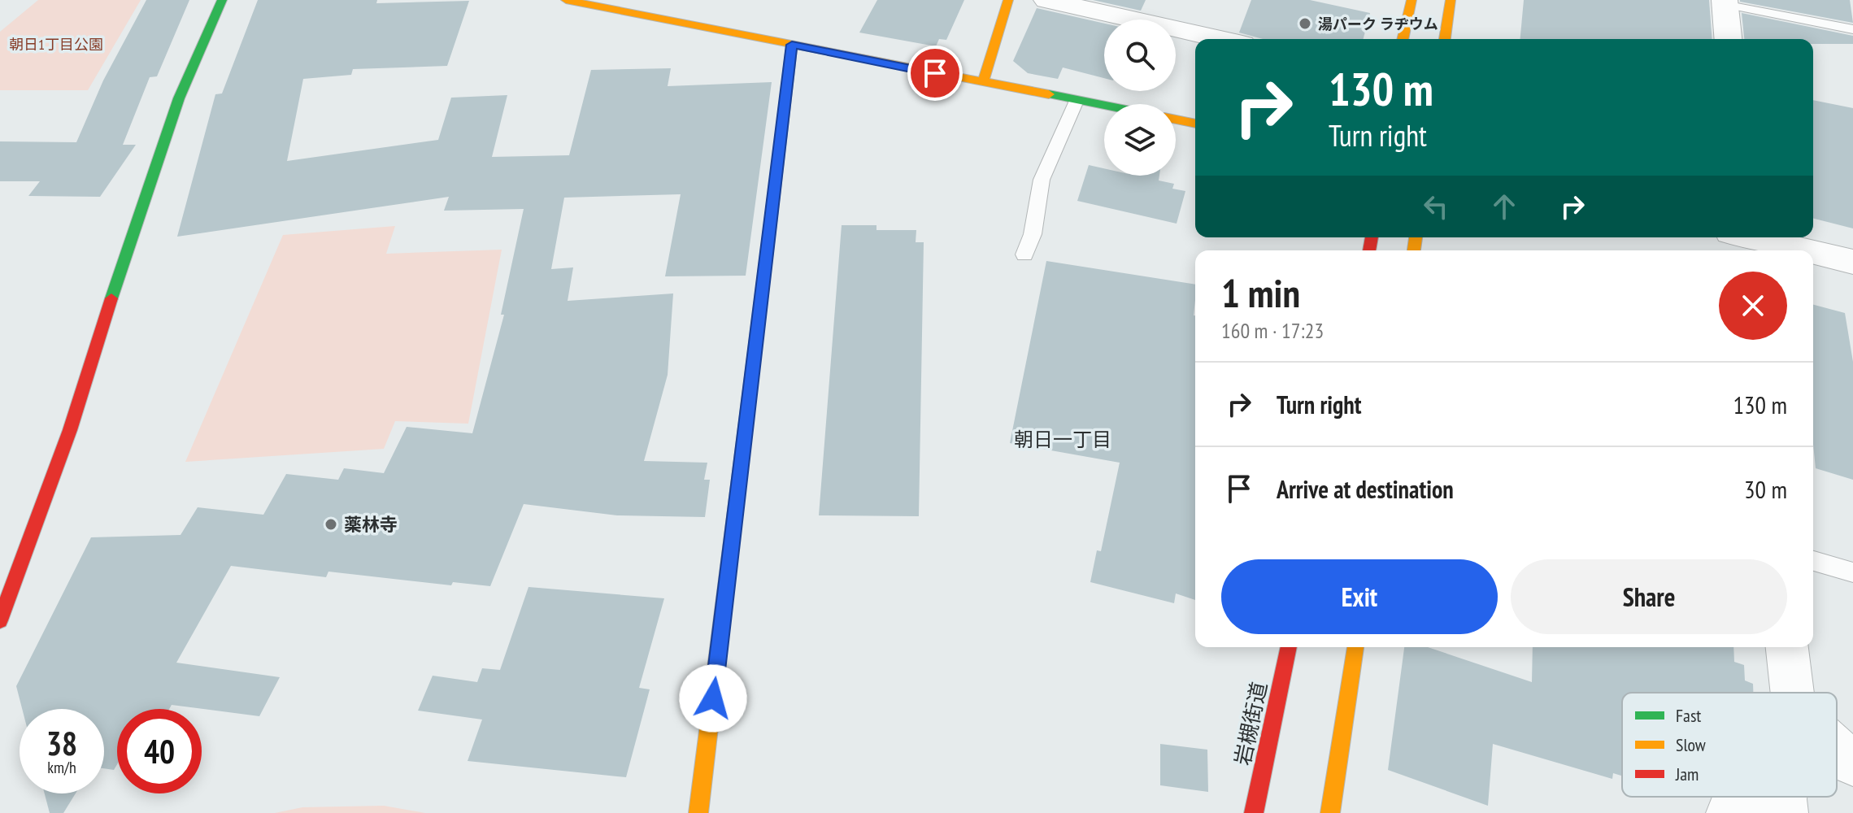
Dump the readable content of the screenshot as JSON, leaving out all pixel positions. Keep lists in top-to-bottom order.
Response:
{
  "streets": {
    "main road": ["岩槻街道"]
  },
  "districts": ["朝日一丁目"],
  "parks": ["朝日1丁目公園"],
  "places": ["湯パーク ラヂウム", "薬林寺"],
  "legend": ["Fast", "Slow", "Jam"],
  "page": {
    "turn": ["130 m", "Turn right"],
    "heading": ["1 min", "160 m · 17:23"],
    "list": [
      {
        "name": "Turn right",
        "value": "130 m"
      },
      {
        "name": "Arrive at destination",
        "value": "30 m"
      }
    ],
    "buttons": ["Exit", "Share"],
    "speed": "38 km/h",
    "limit": "40"
  }
}
